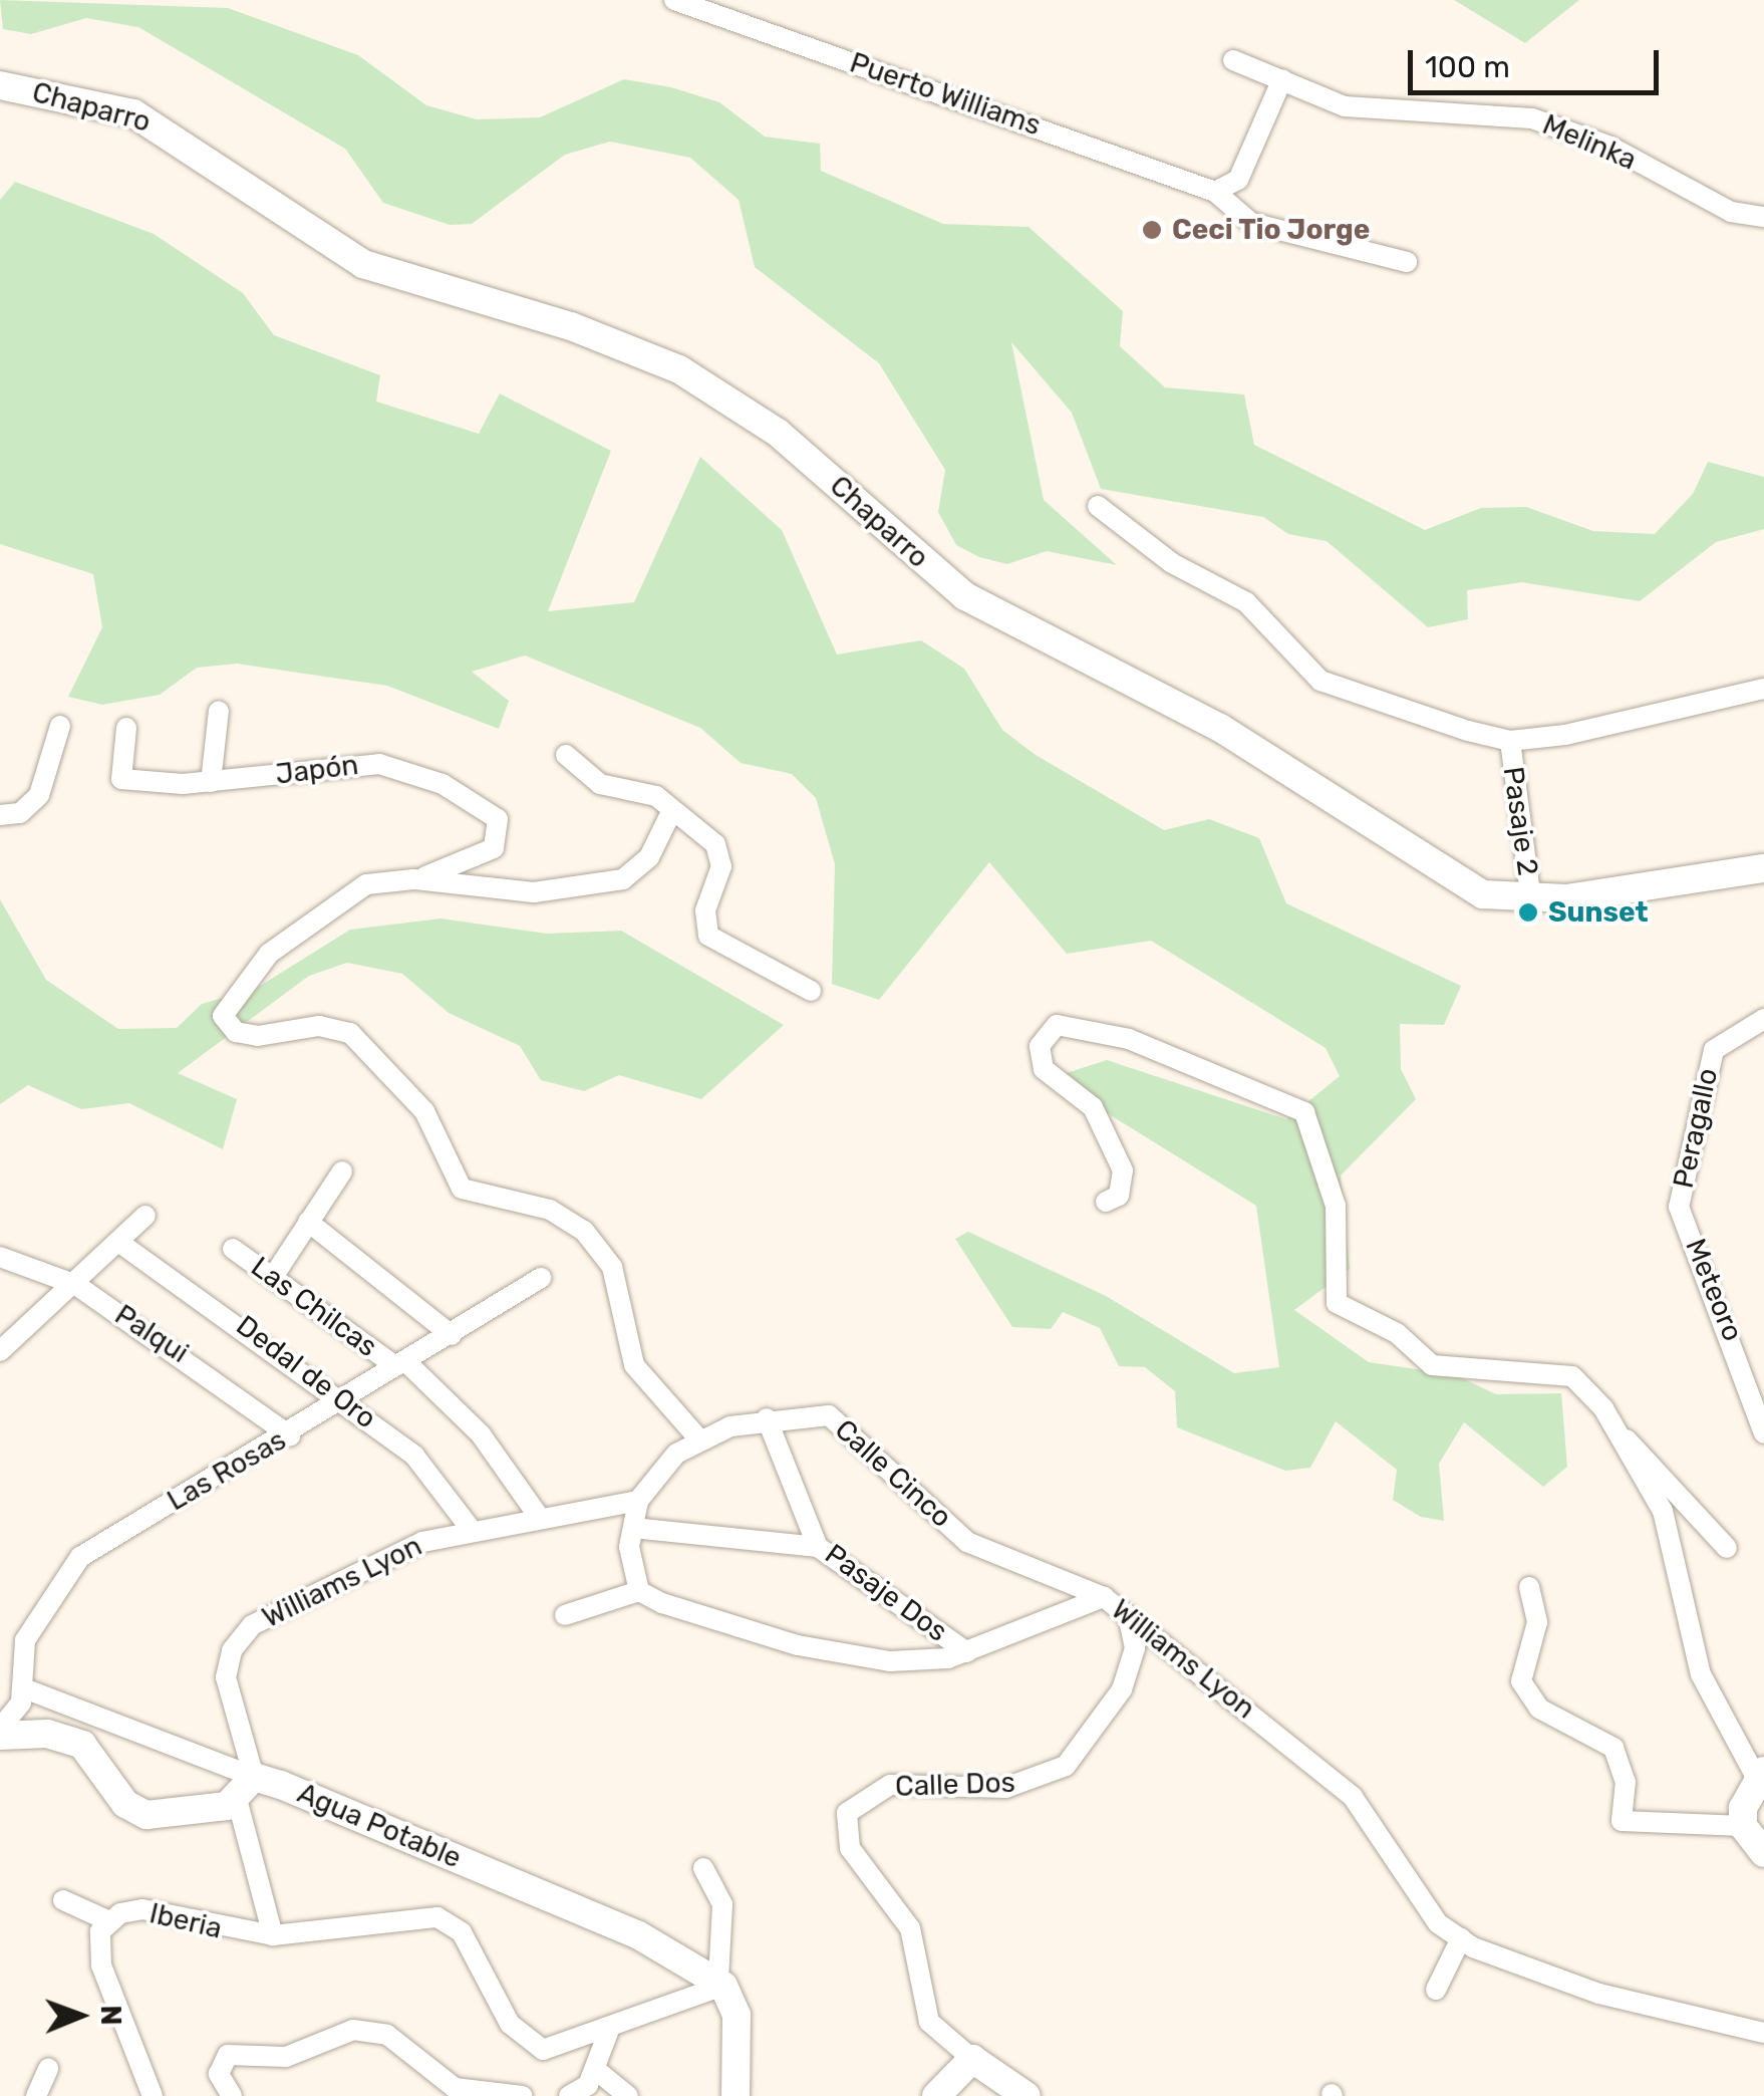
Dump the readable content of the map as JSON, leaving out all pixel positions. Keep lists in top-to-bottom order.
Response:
{
  "streets": {
    "street": [
      "Puerto Williams",
      "Chaparro",
      "Melinka",
      "Japón",
      "Pasaje 2",
      "Peragallo",
      "Meteoro",
      "Las Chilcas",
      "Palqui",
      "Dedal de Oro",
      "Las Rosas",
      "Calle Cinco",
      "Williams Lyon",
      "Pasaje Dos",
      "Calle Dos",
      "Agua Potable",
      "Iberia"
    ]
  },
  "crossings": [
    ["Chaparro", "Pasaje 2"],
    ["Peragallo", "Meteoro"],
    ["Las Chilcas", "Las Rosas"],
    ["Las Chilcas", "Williams Lyon"],
    ["Palqui", "Las Rosas"],
    ["Dedal de Oro", "Las Rosas"],
    ["Dedal de Oro", "Williams Lyon"],
    ["Las Rosas", "Agua Potable"],
    ["Calle Cinco", "Williams Lyon"],
    ["Calle Cinco", "Pasaje Dos"],
    ["Williams Lyon", "Pasaje Dos"],
    ["Williams Lyon", "Calle Dos"],
    ["Williams Lyon", "Agua Potable"],
    ["Williams Lyon", "Iberia"],
    ["Agua Potable", "Iberia"]
  ],
  "places": ["Ceci Tio Jorge", "Sunset"],
  "scale_bar": "100 m",
  "north": "right"
}
